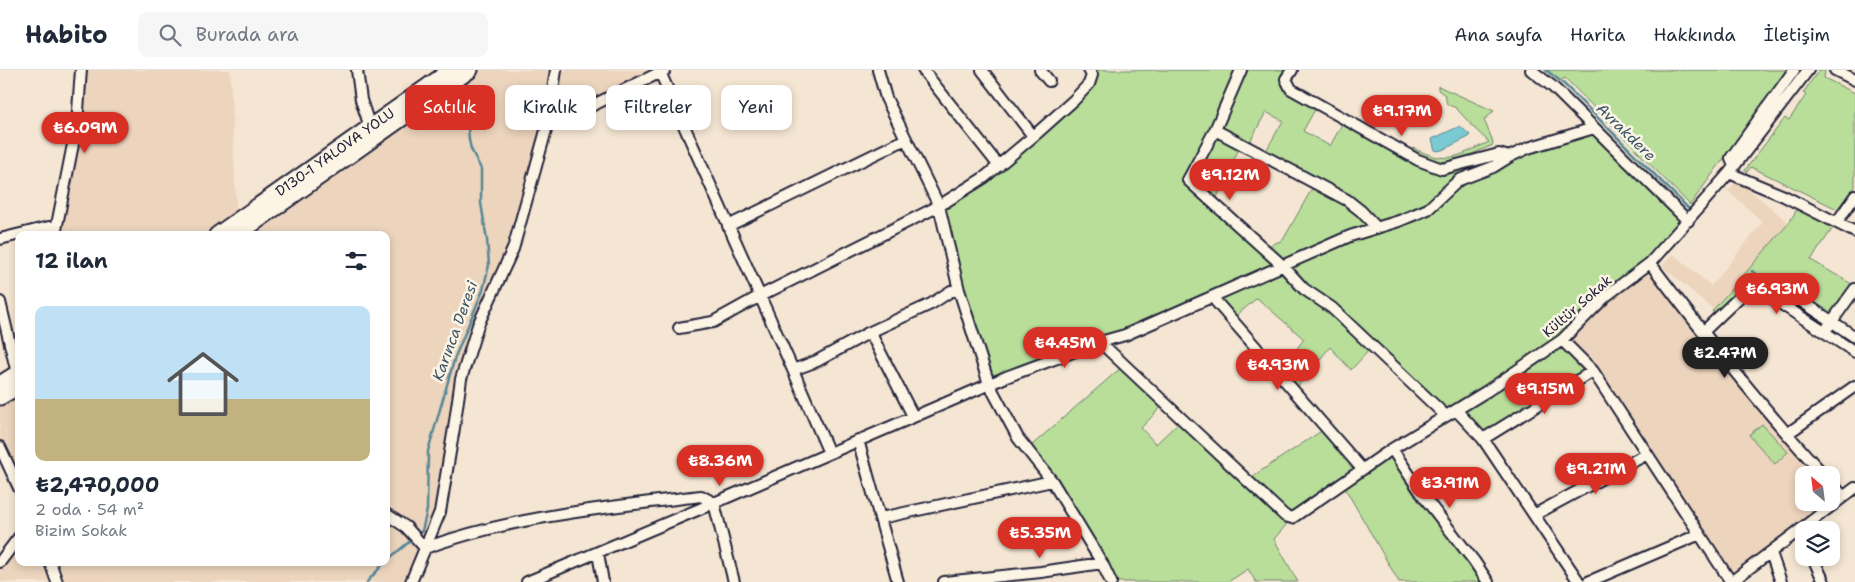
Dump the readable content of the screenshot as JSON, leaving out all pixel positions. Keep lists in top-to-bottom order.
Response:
{
  "streets": {
    "highway": ["D130-1 YALOVA YOLU"],
    "street": ["Kültür Sokak"]
  },
  "water": ["Avrakdere", "Karınca Deresi"],
  "north": "top left",
  "page": {
    "header": "Habito",
    "search": "Burada ara",
    "nav": [
      "Ana sayfa",
      "Harita",
      "Hakkında",
      "İletişim"
    ],
    "chip": [
      "Satılık",
      "Kiralık",
      "Filtreler",
      "Yeni"
    ],
    "price": [
      "₺9.17M",
      "₺6.09M",
      "₺9.12M",
      "₺6.93M",
      "₺4.45M",
      "₺2.47M",
      "₺4.93M",
      "₺9.15M",
      "₺8.36M",
      "₺9.21M",
      "₺3.91M",
      "₺5.35M"
    ],
    "heading": "12 ilan",
    "list": [
      {
        "name": "₺2,470,000",
        "note": "2 oda · 54 m² · Bizim Sokak"
      }
    ]
  }
}
